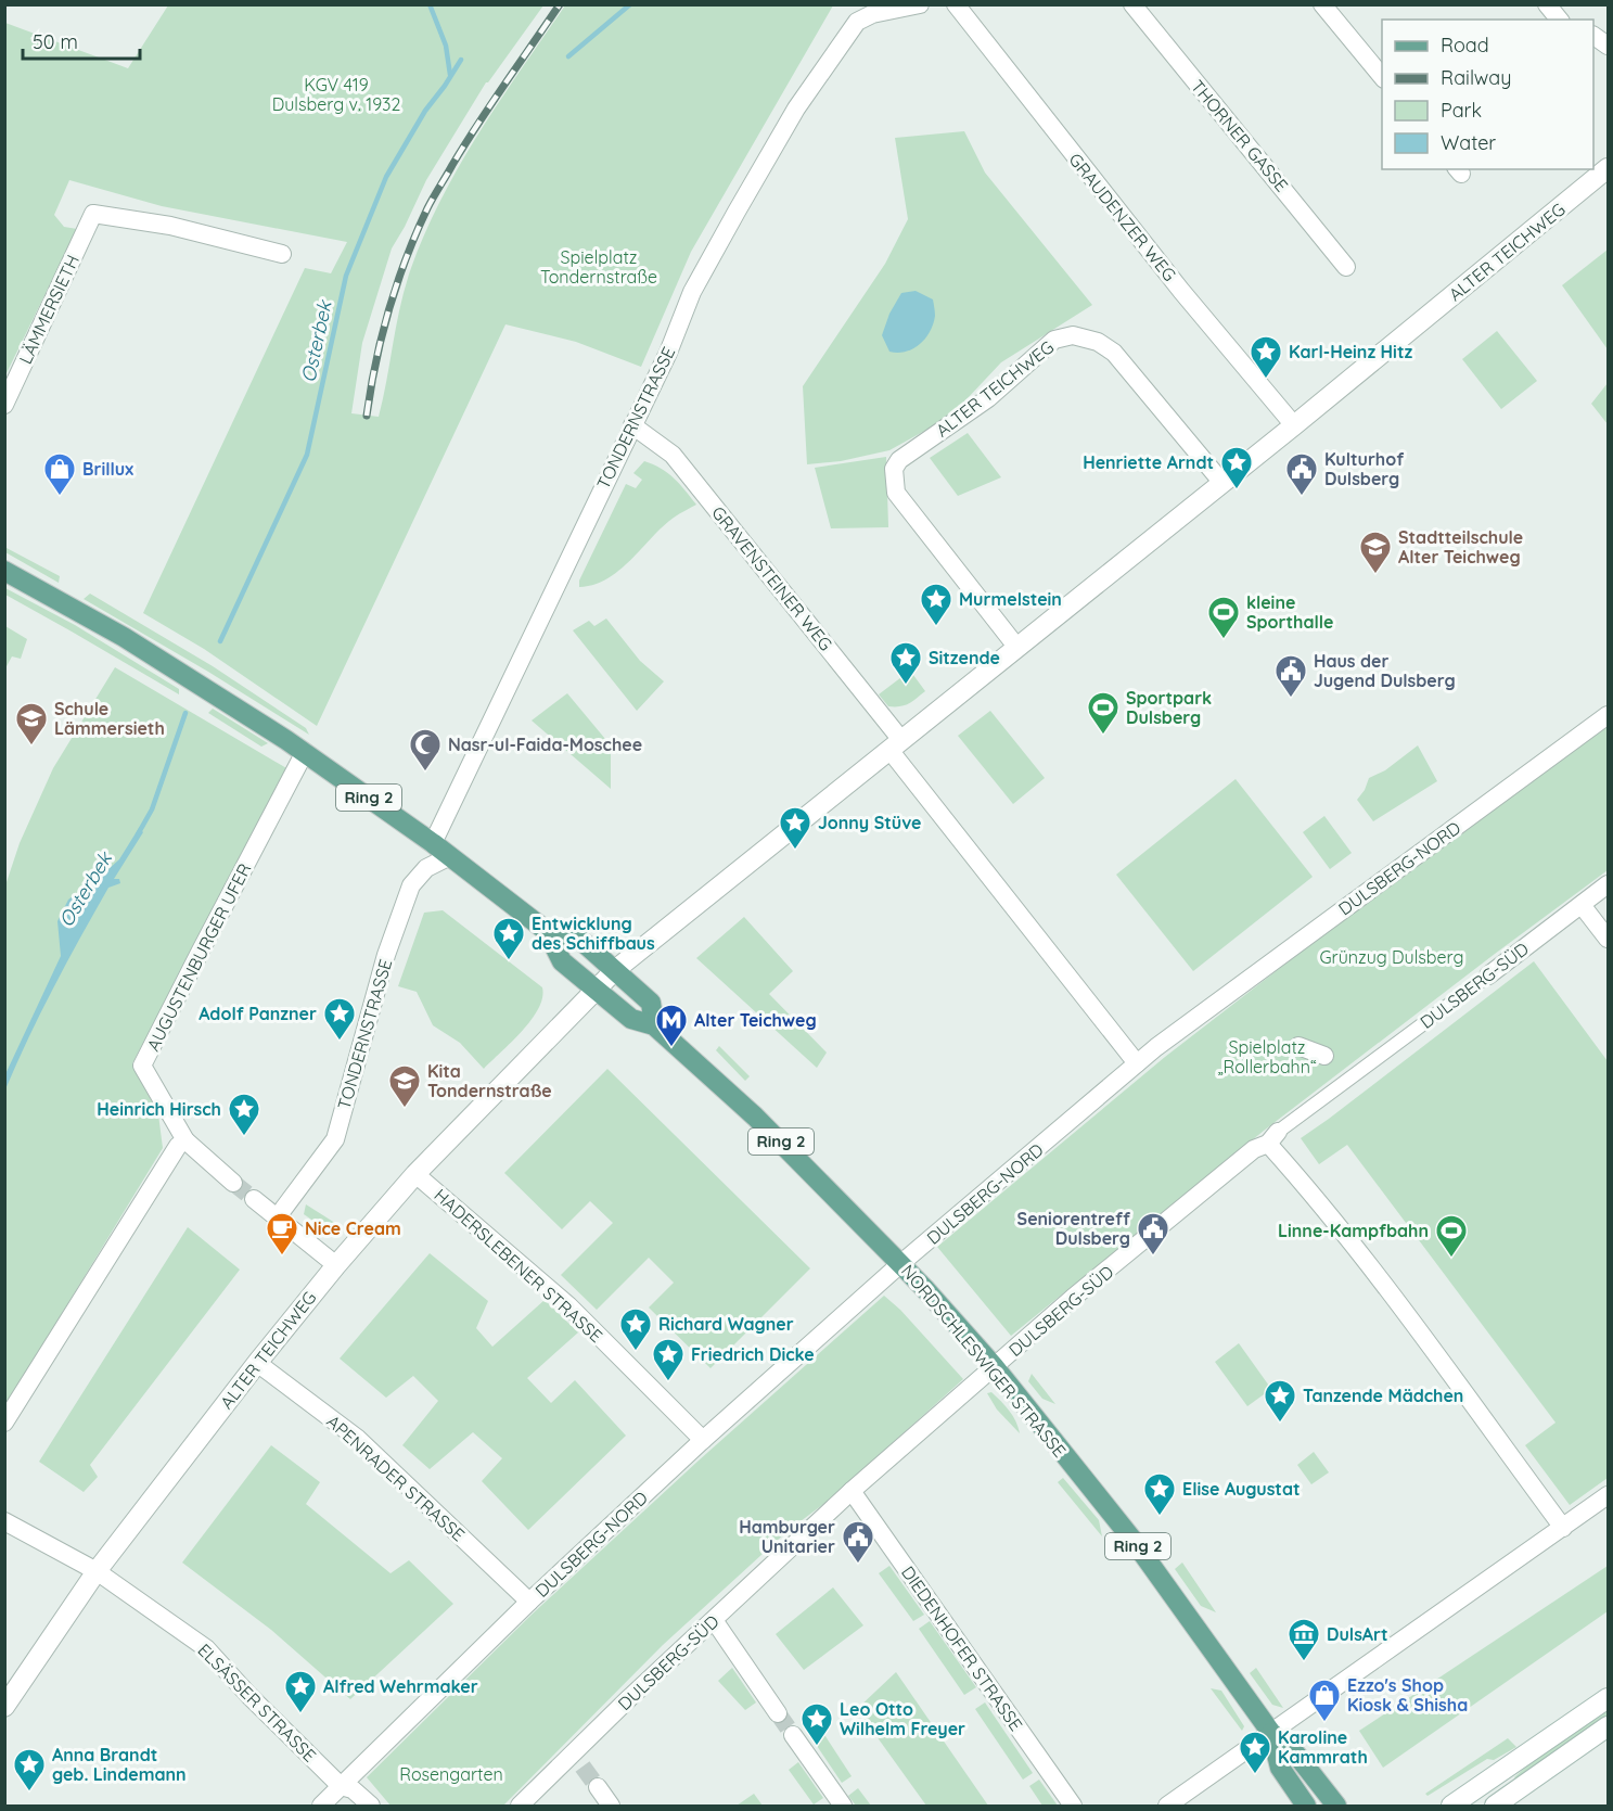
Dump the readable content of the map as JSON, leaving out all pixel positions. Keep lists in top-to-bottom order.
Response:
{
  "streets": {
    "main road": ["Ring 2", "NORDSCHLESWIGER STRASSE"],
    "street": [
      "THORNER GASSE",
      "GRAUDENZER WEG",
      "ALTER TEICHWEG",
      "LÄMMERSIETH",
      "TONDERNSTRASSE",
      "GRAVENSTEINER WEG",
      "DULSBERG-NORD",
      "AUGUSTENBURGER UFER",
      "DULSBERG-SÜD",
      "HADERSLEBENER STRASSE",
      "APENRADER STRASSE",
      "DIEDENHOFER STRASSE",
      "ELSÄSSER STRASSE"
    ]
  },
  "crossings": [
    ["GRAUDENZER WEG", "ALTER TEICHWEG"],
    ["ALTER TEICHWEG", "GRAVENSTEINER WEG"],
    ["ALTER TEICHWEG", "HADERSLEBENER STRASSE"],
    ["ALTER TEICHWEG", "NORDSCHLESWIGER STRASSE"],
    ["ALTER TEICHWEG", "APENRADER STRASSE"],
    ["ALTER TEICHWEG", "ELSÄSSER STRASSE"],
    ["TONDERNSTRASSE", "GRAVENSTEINER WEG"],
    ["TONDERNSTRASSE", "NORDSCHLESWIGER STRASSE"],
    ["GRAVENSTEINER WEG", "DULSBERG-NORD"],
    ["DULSBERG-NORD", "HADERSLEBENER STRASSE"],
    ["DULSBERG-NORD", "NORDSCHLESWIGER STRASSE"],
    ["DULSBERG-NORD", "APENRADER STRASSE"],
    ["DULSBERG-NORD", "ELSÄSSER STRASSE"],
    ["AUGUSTENBURGER UFER", "NORDSCHLESWIGER STRASSE"],
    ["DULSBERG-SÜD", "NORDSCHLESWIGER STRASSE"],
    ["DULSBERG-SÜD", "DIEDENHOFER STRASSE"]
  ],
  "water": ["Osterbek"],
  "parks": [
    "KGV 419 Dulsberg v. 1932",
    "Spielplatz Tondernstraße",
    "Grünzug Dulsberg",
    "Spielplatz „Rollerbahn“",
    "Rosengarten"
  ],
  "places": {
    "place": [
      "Karl-Heinz Hitz",
      "Henriette Arndt",
      "Murmelstein",
      "Sitzende",
      "Jonny Stüve",
      "Entwicklung des Schiffbaus",
      "Adolf Panzner",
      "Heinrich Hirsch",
      "Richard Wagner",
      "Friedrich Dicke",
      "Tanzende Mädchen",
      "Elise Augustat",
      "Alfred Wehrmaker",
      "Leo Otto Wilhelm Freyer",
      "Karoline Kammrath",
      "Anna Brandt geb. Lindemann"
    ],
    "shop": ["Brillux", "Ezzo's Shop Kiosk & Shisha"],
    "public building": [
      "Kulturhof Dulsberg",
      "Haus der Jugend Dulsberg",
      "Seniorentreff Dulsberg",
      "Hamburger Unitarier"
    ],
    "school or university": ["Stadtteilschule Alter Teichweg", "Schule Lämmersieth", "Kita Tondernstraße"],
    "sports": ["kleine Sporthalle", "Sportpark Dulsberg", "Linne-Kampfbahn"],
    "mosque": ["Nasr-ul-Faida-Moschee"],
    "metro station": ["Alter Teichweg"],
    "cafe": ["Nice Cream"],
    "museum": ["DulsArt"]
  },
  "legend": [
    "Road",
    "Railway",
    "Park",
    "Water"
  ],
  "scale_bar": "50 m"
}
